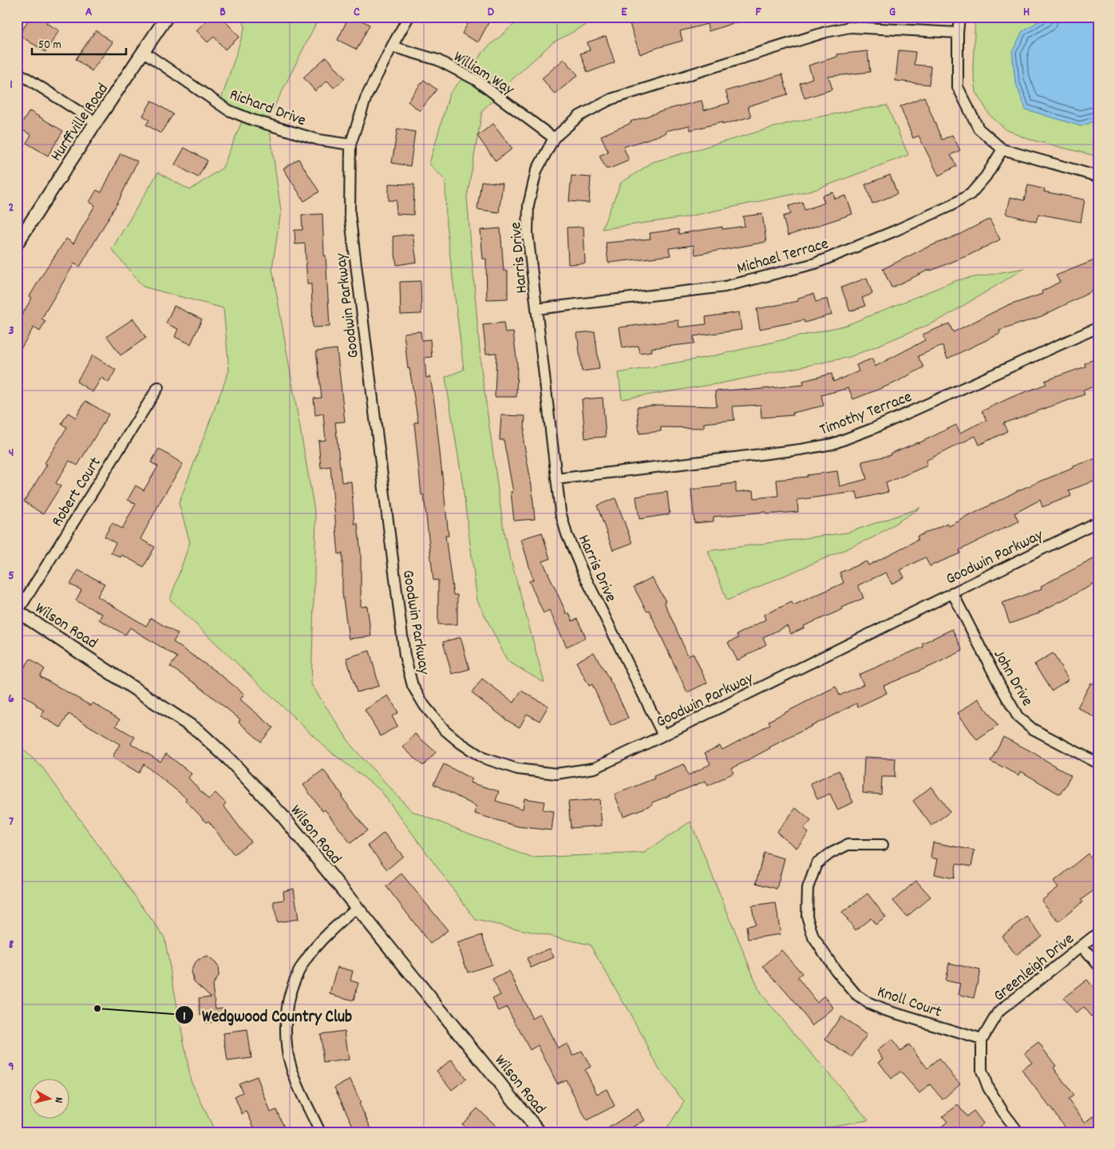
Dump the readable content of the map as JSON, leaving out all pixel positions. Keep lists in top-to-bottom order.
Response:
{
  "streets": {
    "street": [
      "William Way",
      "Richard Drive",
      "Hurffville Road",
      "Michael Terrace",
      "Harris Drive",
      "Goodwin Parkway",
      "Timothy Terrace",
      "Robert Court",
      "Wilson Road",
      "John Drive",
      "Greenleigh Drive",
      "Knoll Court"
    ]
  },
  "crossings": [
    ["William Way", "Harris Drive"],
    ["William Way", "Goodwin Parkway"],
    ["Richard Drive", "Hurffville Road"],
    ["Richard Drive", "Goodwin Parkway"],
    ["Michael Terrace", "Harris Drive"],
    ["Harris Drive", "Goodwin Parkway"],
    ["Harris Drive", "Timothy Terrace"],
    ["Goodwin Parkway", "John Drive"],
    ["Robert Court", "Wilson Road"],
    ["Greenleigh Drive", "Knoll Court"]
  ],
  "places": ["Wedgwood Country Club"],
  "scale_bar": "50 m",
  "north": "right",
  "grid": {
    "columns": [
      "A",
      "B",
      "C",
      "D",
      "E",
      "F",
      "G",
      "H"
    ],
    "rows": [
      "1",
      "2",
      "3",
      "4",
      "5",
      "6",
      "7",
      "8",
      "9"
    ]
  }
}
